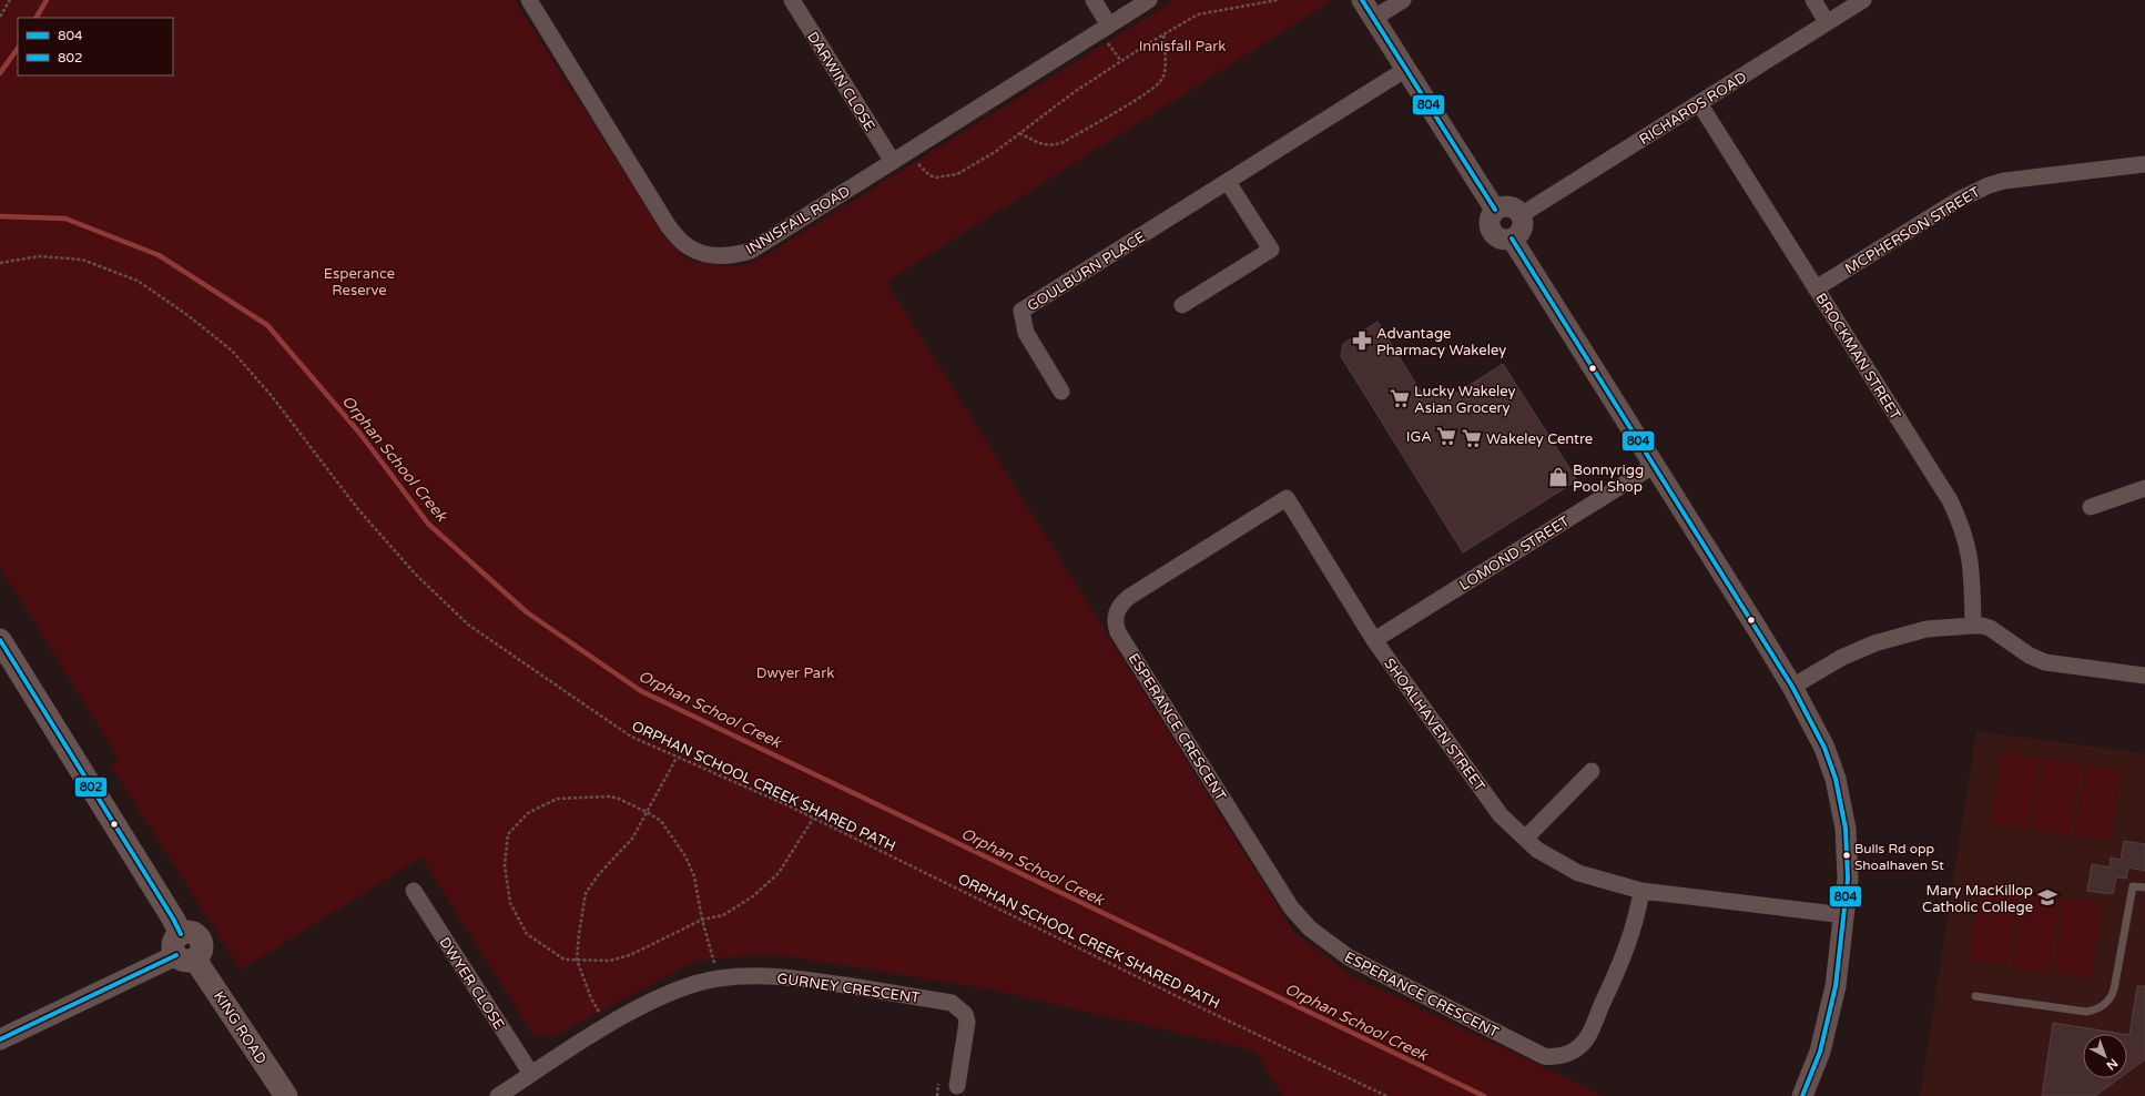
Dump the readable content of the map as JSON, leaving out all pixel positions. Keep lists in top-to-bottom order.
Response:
{
  "streets": {
    "main road": ["KING ROAD"],
    "street": [
      "DARWIN CLOSE",
      "RICHARDS ROAD",
      "INNISFAIL ROAD",
      "MCPHERSON STREET",
      "GOULBURN PLACE",
      "BROCKMAN STREET",
      "LOMOND STREET",
      "SHOALHAVEN STREET",
      "ESPERANCE CRESCENT",
      "DWYER CLOSE",
      "GURNEY CRESCENT"
    ],
    "path": ["ORPHAN SCHOOL CREEK SHARED PATH"]
  },
  "crossings": [
    ["DARWIN CLOSE", "INNISFAIL ROAD"],
    ["RICHARDS ROAD", "BROCKMAN STREET"],
    ["MCPHERSON STREET", "BROCKMAN STREET"],
    ["LOMOND STREET", "SHOALHAVEN STREET"],
    ["SHOALHAVEN STREET", "ESPERANCE CRESCENT"],
    ["DWYER CLOSE", "GURNEY CRESCENT"]
  ],
  "water": ["Orphan School Creek"],
  "parks": ["Innisfall Park", "Esperance Reserve", "Dwyer Park"],
  "places": {
    "pharmacy": ["Advantage Pharmacy Wakeley"],
    "supermarket": ["Lucky Wakeley Asian Grocery", "IGA", "Wakeley Centre"],
    "shop": ["Bonnyrigg Pool Shop"],
    "other": ["Bulls Rd opp Shoalhaven St"],
    "school or university": ["Mary MacKillop Catholic College"]
  },
  "lines": ["transit line 804", "transit line 802"],
  "legend": ["804", "802"],
  "north": "bottom right"
}
